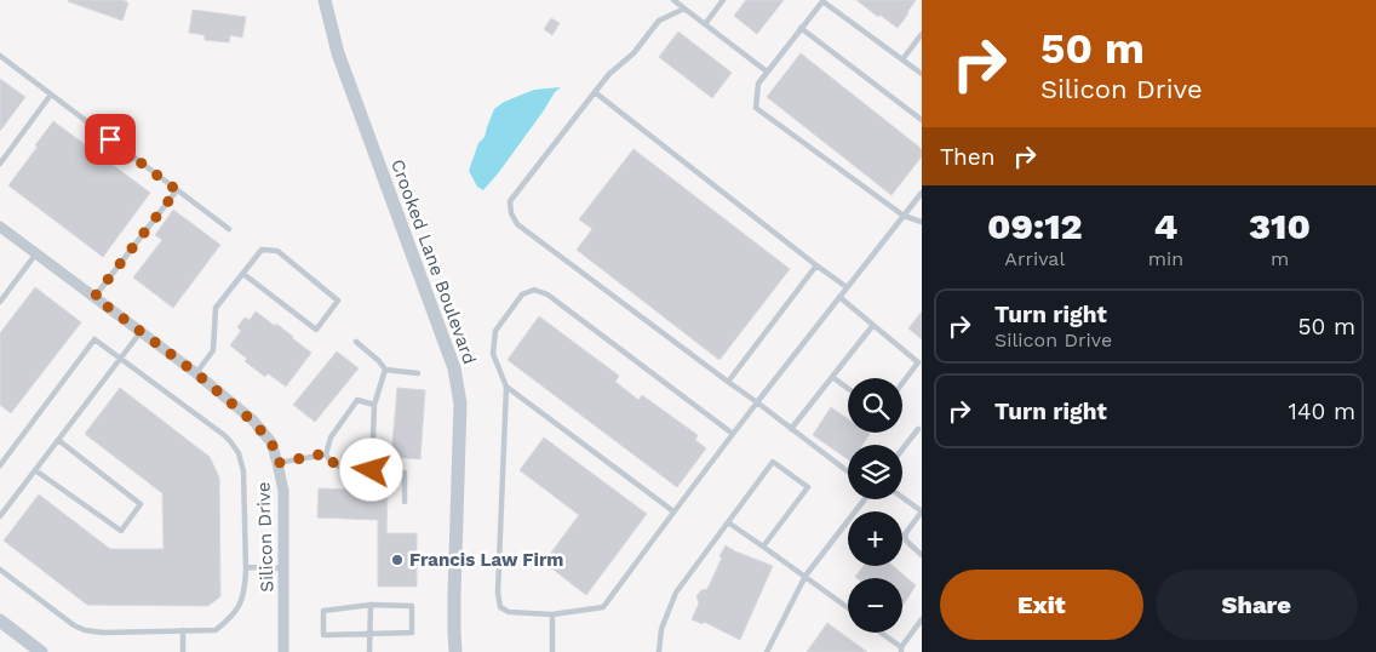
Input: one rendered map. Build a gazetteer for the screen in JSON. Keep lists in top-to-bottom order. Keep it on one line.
{"streets":{"street":["Crooked Lane Boulevard","Silicon Drive"]},"places":["Francis Law Firm"],"page":{"turn":["50 m","Silicon Drive"],"then":"Then","eta":["09:12","Arrival","4","min","310","m"],"list":[{"name":"Turn right","note":"Silicon Drive","value":"50 m"},{"name":"Turn right","value":"140 m"}],"map_buttons":["+","−"],"buttons":["Exit","Share"]}}
